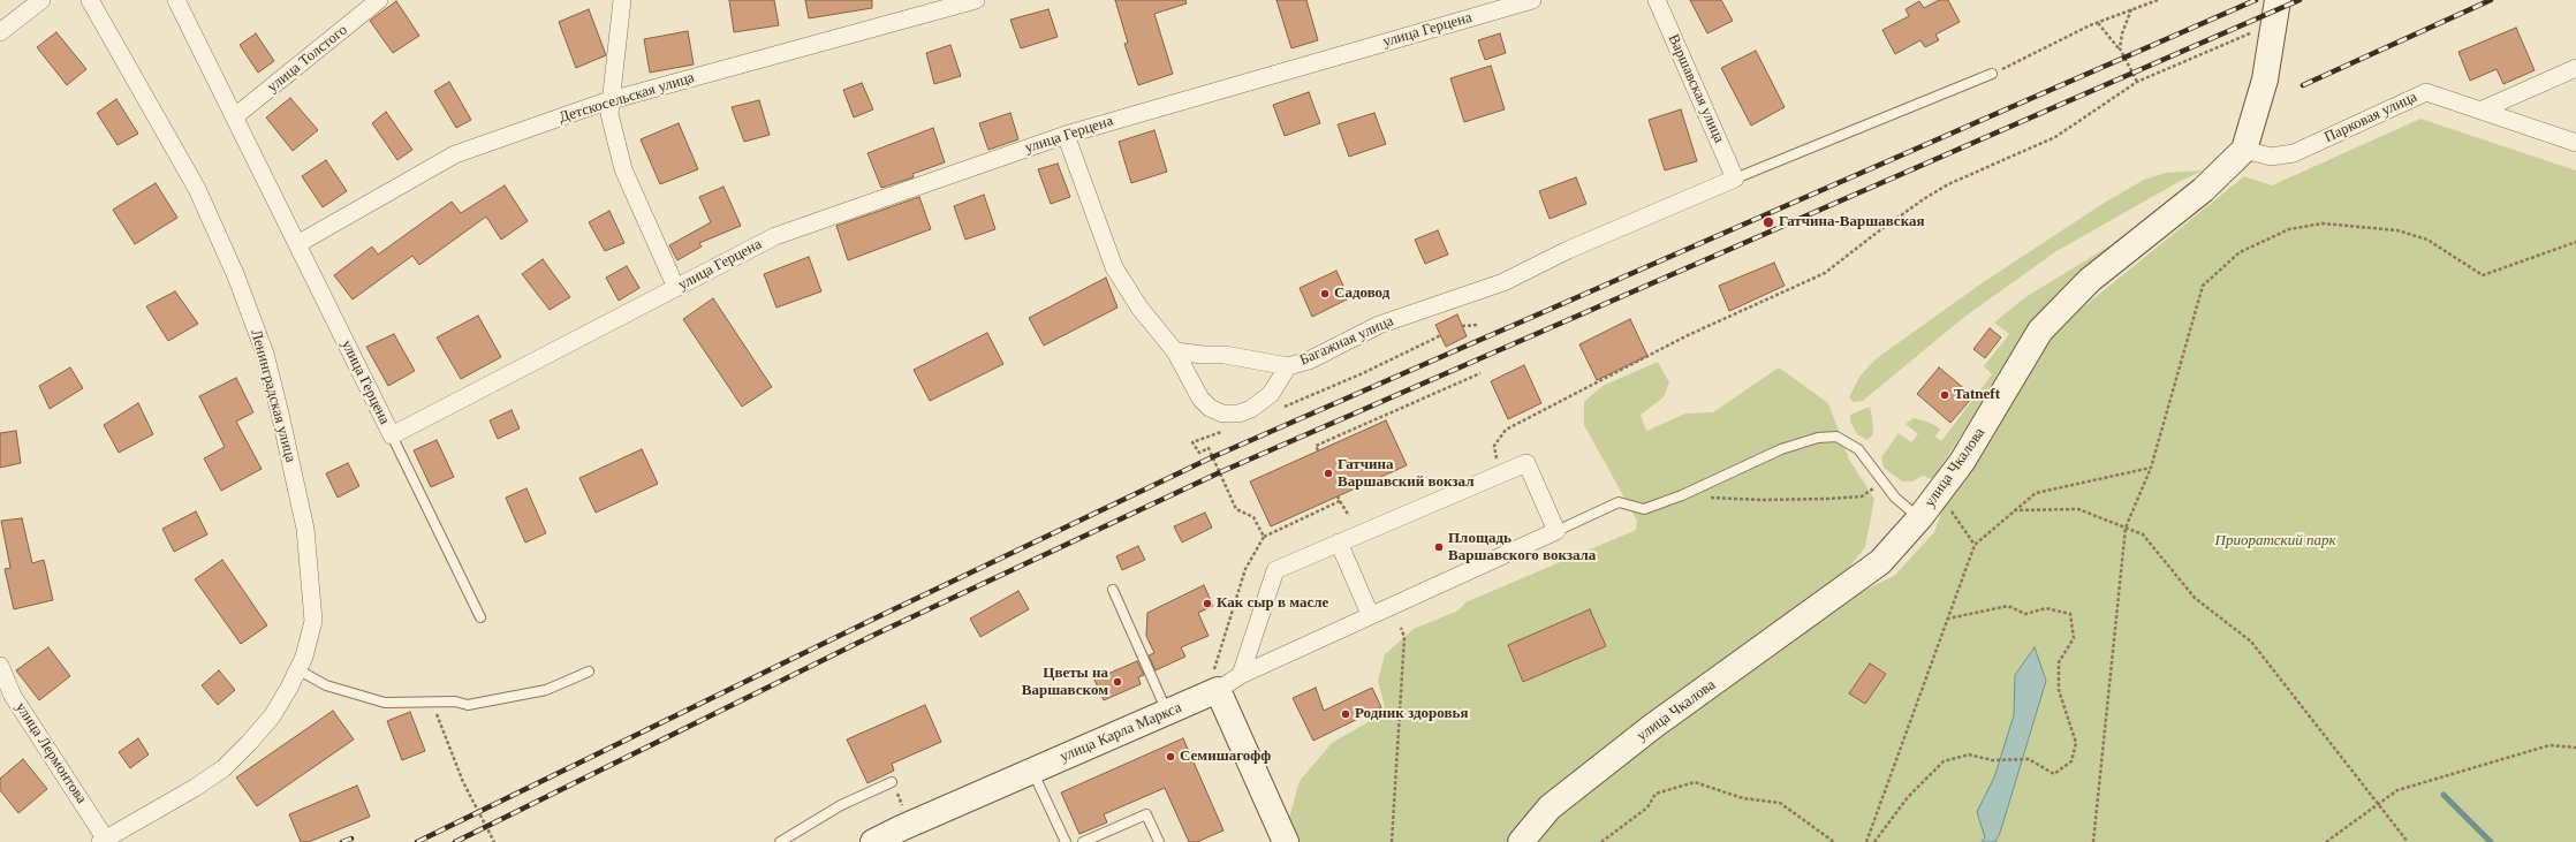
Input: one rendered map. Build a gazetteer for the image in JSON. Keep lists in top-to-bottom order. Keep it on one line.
{"streets":{"main road":["улица Чкалова","улица Карла Маркса"],"street":["улица Герцена","улица Толстого","Варшавская улица","Детскосельская улица","Парковая улица","Багажная улица","Ленинградская улица","улица Лермонтова"]},"crossings":[["улица Герцена","улица Толстого"],["улица Герцена","Детскосельская улица"],["улица Герцена","Багажная улица"],["Варшавская улица","Багажная улица"],["Парковая улица","улица Чкалова"],["Ленинградская улица","улица Лермонтова"]],"parks":["Приоратский парк"],"places":["Гатчина-Варшавская","Садовод","Tatneft","Гатчина Варшавский вокзал","Площадь Варшавского вокзала","Как сыр в масле","Цветы на Варшавском","Родник здоровья","Семишагофф"]}
